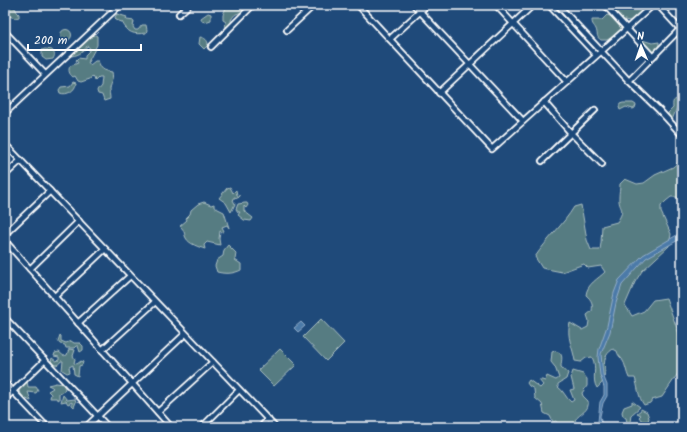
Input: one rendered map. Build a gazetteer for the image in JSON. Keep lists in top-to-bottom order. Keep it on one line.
{"scale_bar":"200 m","north":"top"}
